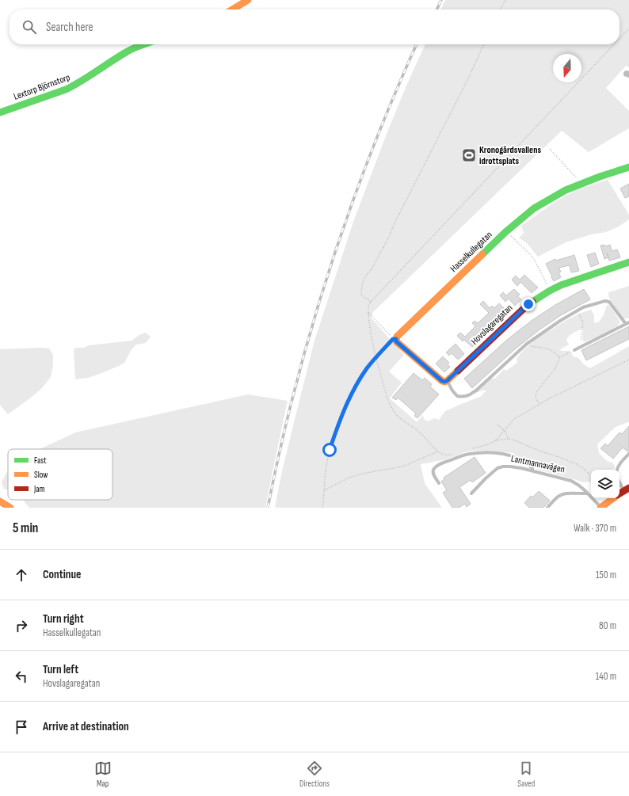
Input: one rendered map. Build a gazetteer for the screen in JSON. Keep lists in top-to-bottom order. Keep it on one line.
{"streets":{"street":["Lextorp Björnstorp","Hasselkullegatan","Hovslagaregatan","Lantmannavägen"]},"places":{"sports":["Kronogårdsvallens idrottsplats"]},"legend":["Fast","Slow","Jam"],"north":"bottom","page":{"search":"Search here","heading":["5 min","Walk · 370 m"],"list":[["Continue","150 m"],["Turn right","Hasselkullegatan","80 m"],["Turn left","Hovslagaregatan","140 m"],"Arrive at destination"],"nav":["Map","Directions","Saved"]}}
